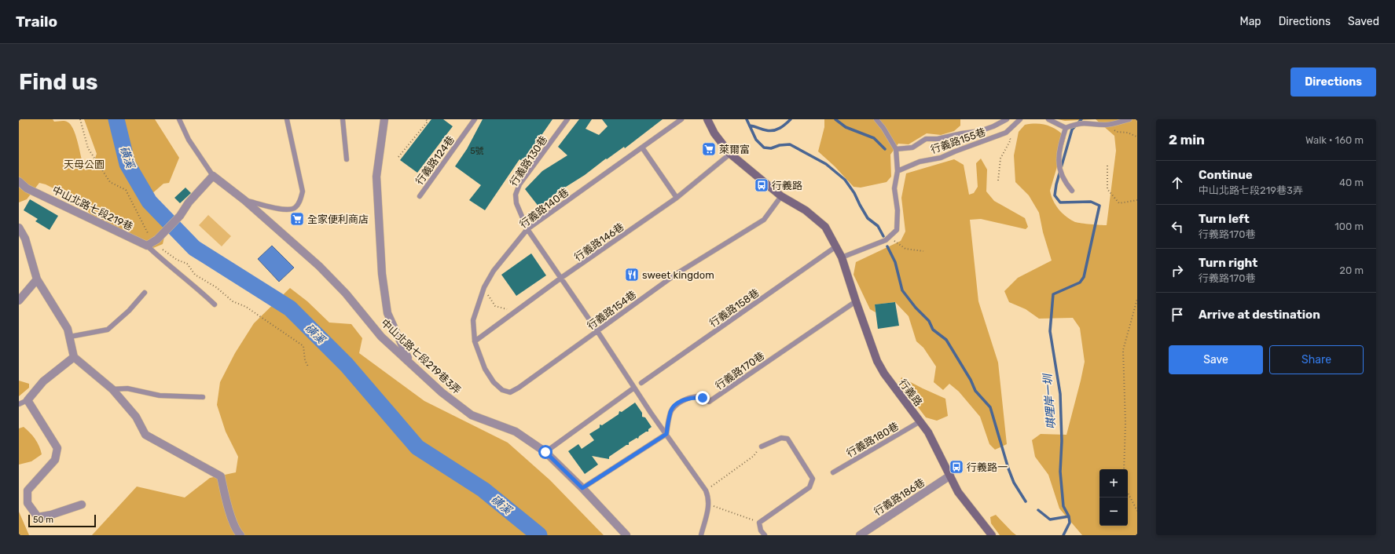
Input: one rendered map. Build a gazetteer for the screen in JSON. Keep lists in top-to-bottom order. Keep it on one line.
{"streets":{"street":["中山北路七段219巷","中山北路七段219巷3弄","行義路","行義路186巷"],"lane":["行義路155巷","行義路124巷","行義路130巷","行義路140巷","行義路146巷","行義路158巷","行義路154巷","行義路170巷","行義路180巷"]},"crossings":[["行義路130巷","行義路140巷"],["行義路130巷","行義路146巷"],["行義路130巷","行義路154巷"],["行義路130巷","行義路170巷"],["行義路140巷","行義路146巷"],["行義路140巷","行義路154巷"],["行義路146巷","行義路"],["行義路158巷","行義路"],["行義路154巷","行義路"],["行義路170巷","行義路"],["行義路","行義路180巷"],["行義路","行義路186巷"]],"water":["磺溪","唭哩岸一圳"],"parks":["天母公園"],"places":{"supermarket":["萊爾富","全家便利商店"],"bus stop":["行義路","行義路一"],"restaurant":["sweet kingdom"]},"house_numbers":["5號"],"scale_bar":"50 m","page":{"header":"Trailo","nav":["Map","Directions","Saved"],"buttons":["Directions",["Save","Share"]],"title":"Find us","heading":["2 min","Walk · 160 m"],"list":[["Continue","中山北路七段219巷3弄","40 m"],["Turn left","行義路170巷","100 m"],["Turn right","行義路170巷","20 m"],"Arrive at destination"],"map_buttons":["+","−"],"scale":"50 m"}}
